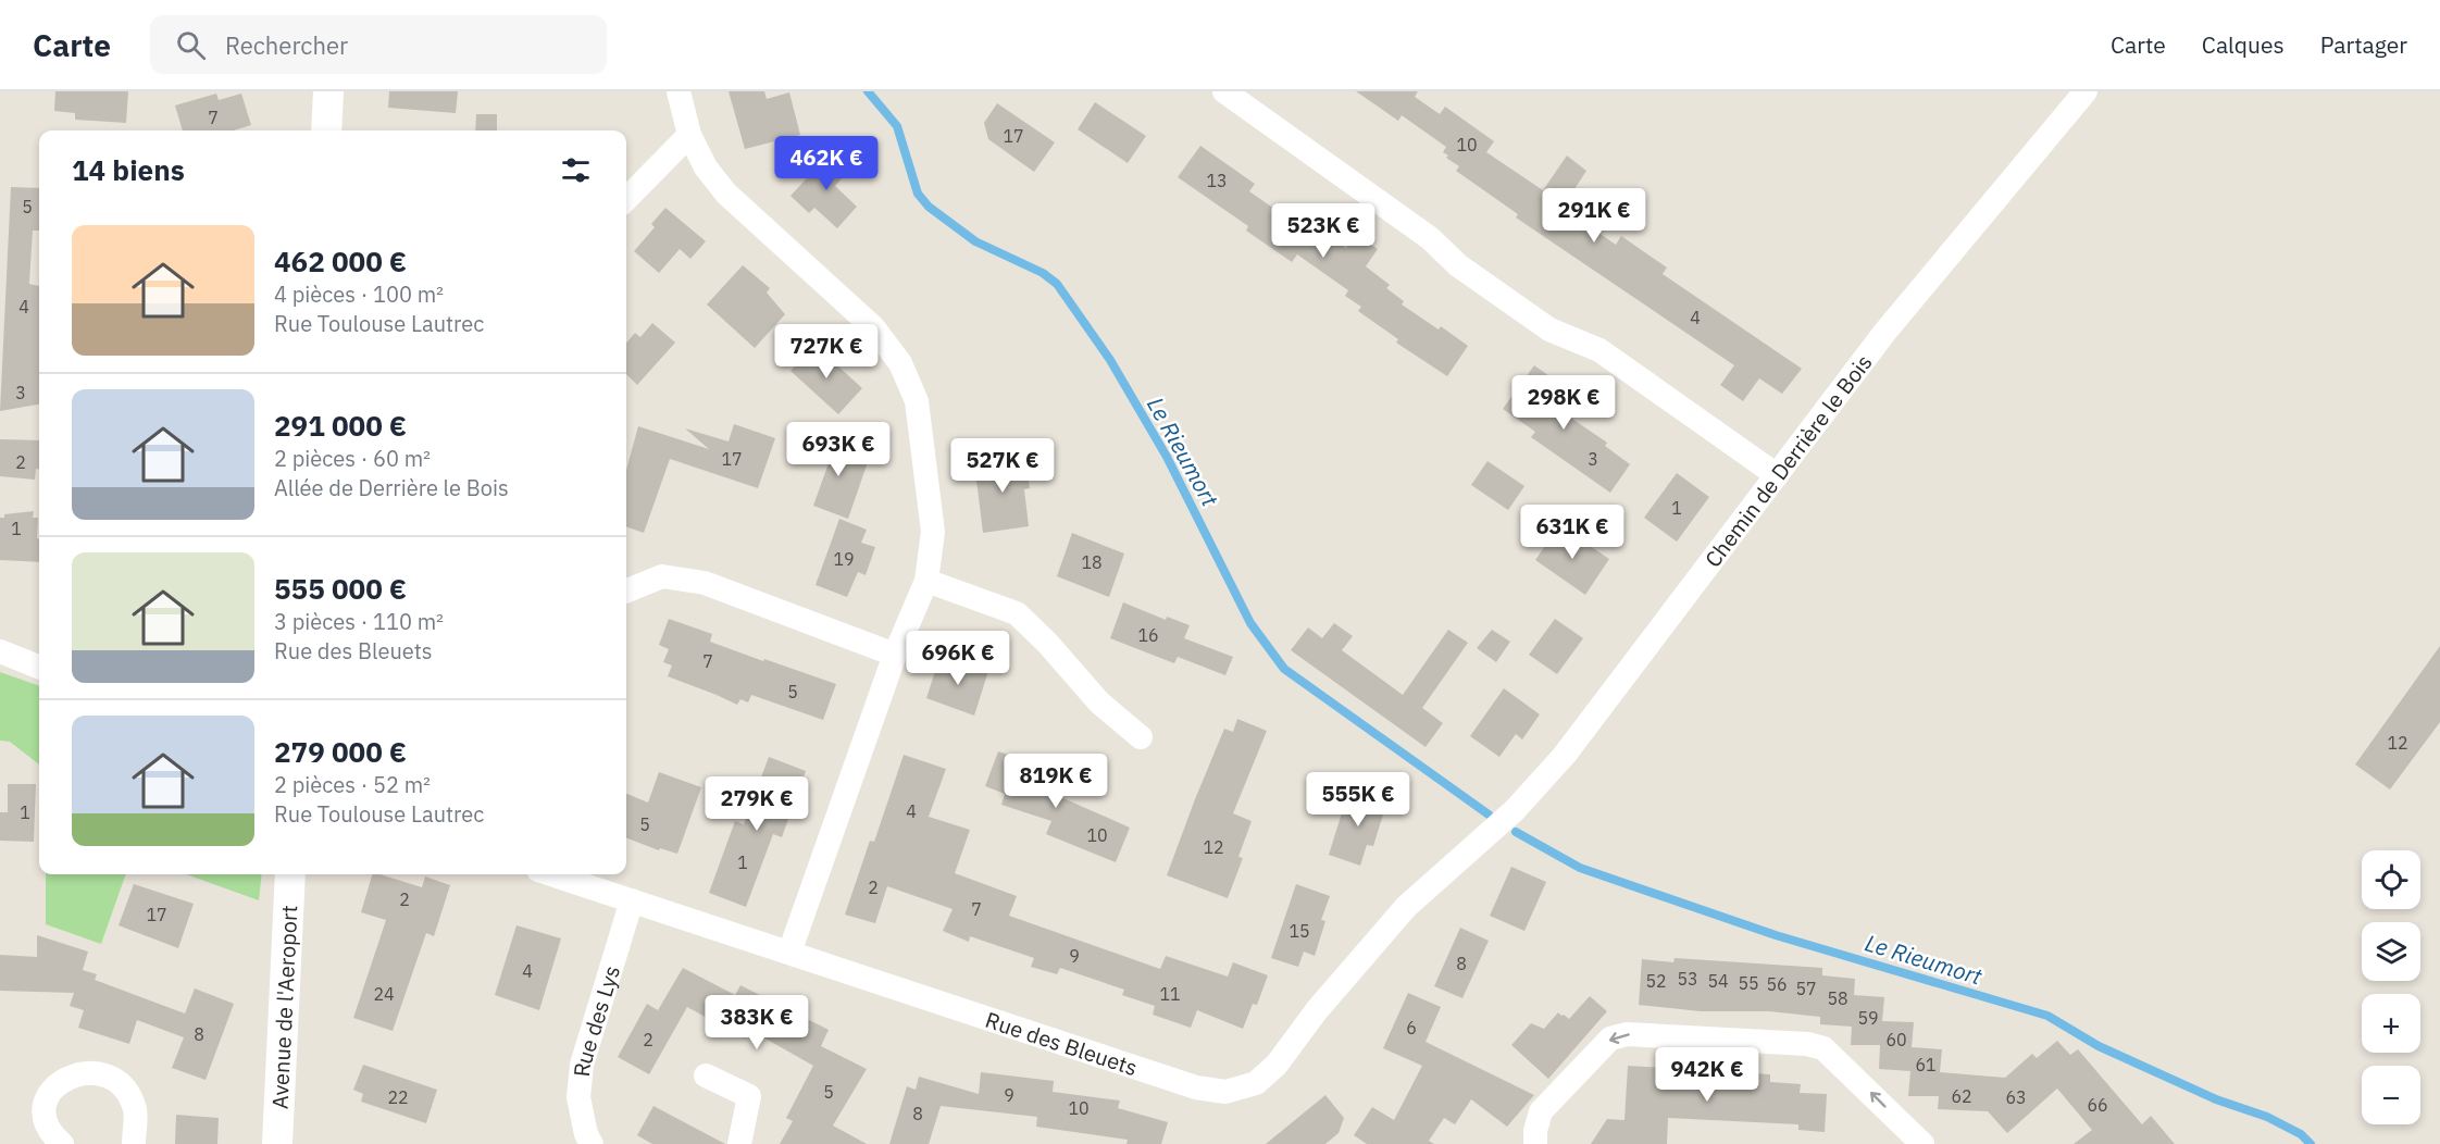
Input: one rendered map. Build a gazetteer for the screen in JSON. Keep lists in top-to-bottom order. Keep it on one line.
{"streets":{"street":["Chemin de Derrière le Bois","Avenue de l'Aeroport","Rue des Lys","Rue des Bleuets"]},"crossings":[["Chemin de Derrière le Bois","Rue des Bleuets"],["Rue des Lys","Rue des Bleuets"]],"water":["Le Rieumort"],"house_numbers":["7","17","10","13","5","4","4","3","17","3","2","1","1","19","18","16","7","5","12","4","1","5","10","12","1","2","2","7","17","15","9","8","4","53","52","54","55","56","57","24","11","58","59","6","8","2","60","61","5","9","62","22","63","66","10","8"],"page":{"header":"Carte","search":"Rechercher","nav":["Carte","Calques","Partager"],"heading":"14 biens","price":["462K €","291K €","523K €","727K €","298K €","693K €","527K €","631K €","696K €","819K €","555K €","279K €","383K €","942K €"],"list":[{"name":"462 000 €","note":"4 pièces · 100 m² · Rue Toulouse Lautrec"},{"name":"291 000 €","note":"2 pièces · 60 m² · Allée de Derrière le Bois"},{"name":"555 000 €","note":"3 pièces · 110 m² · Rue des Bleuets"},{"name":"279 000 €","note":"2 pièces · 52 m² · Rue Toulouse Lautrec"}],"map_buttons":["+","−"]}}
